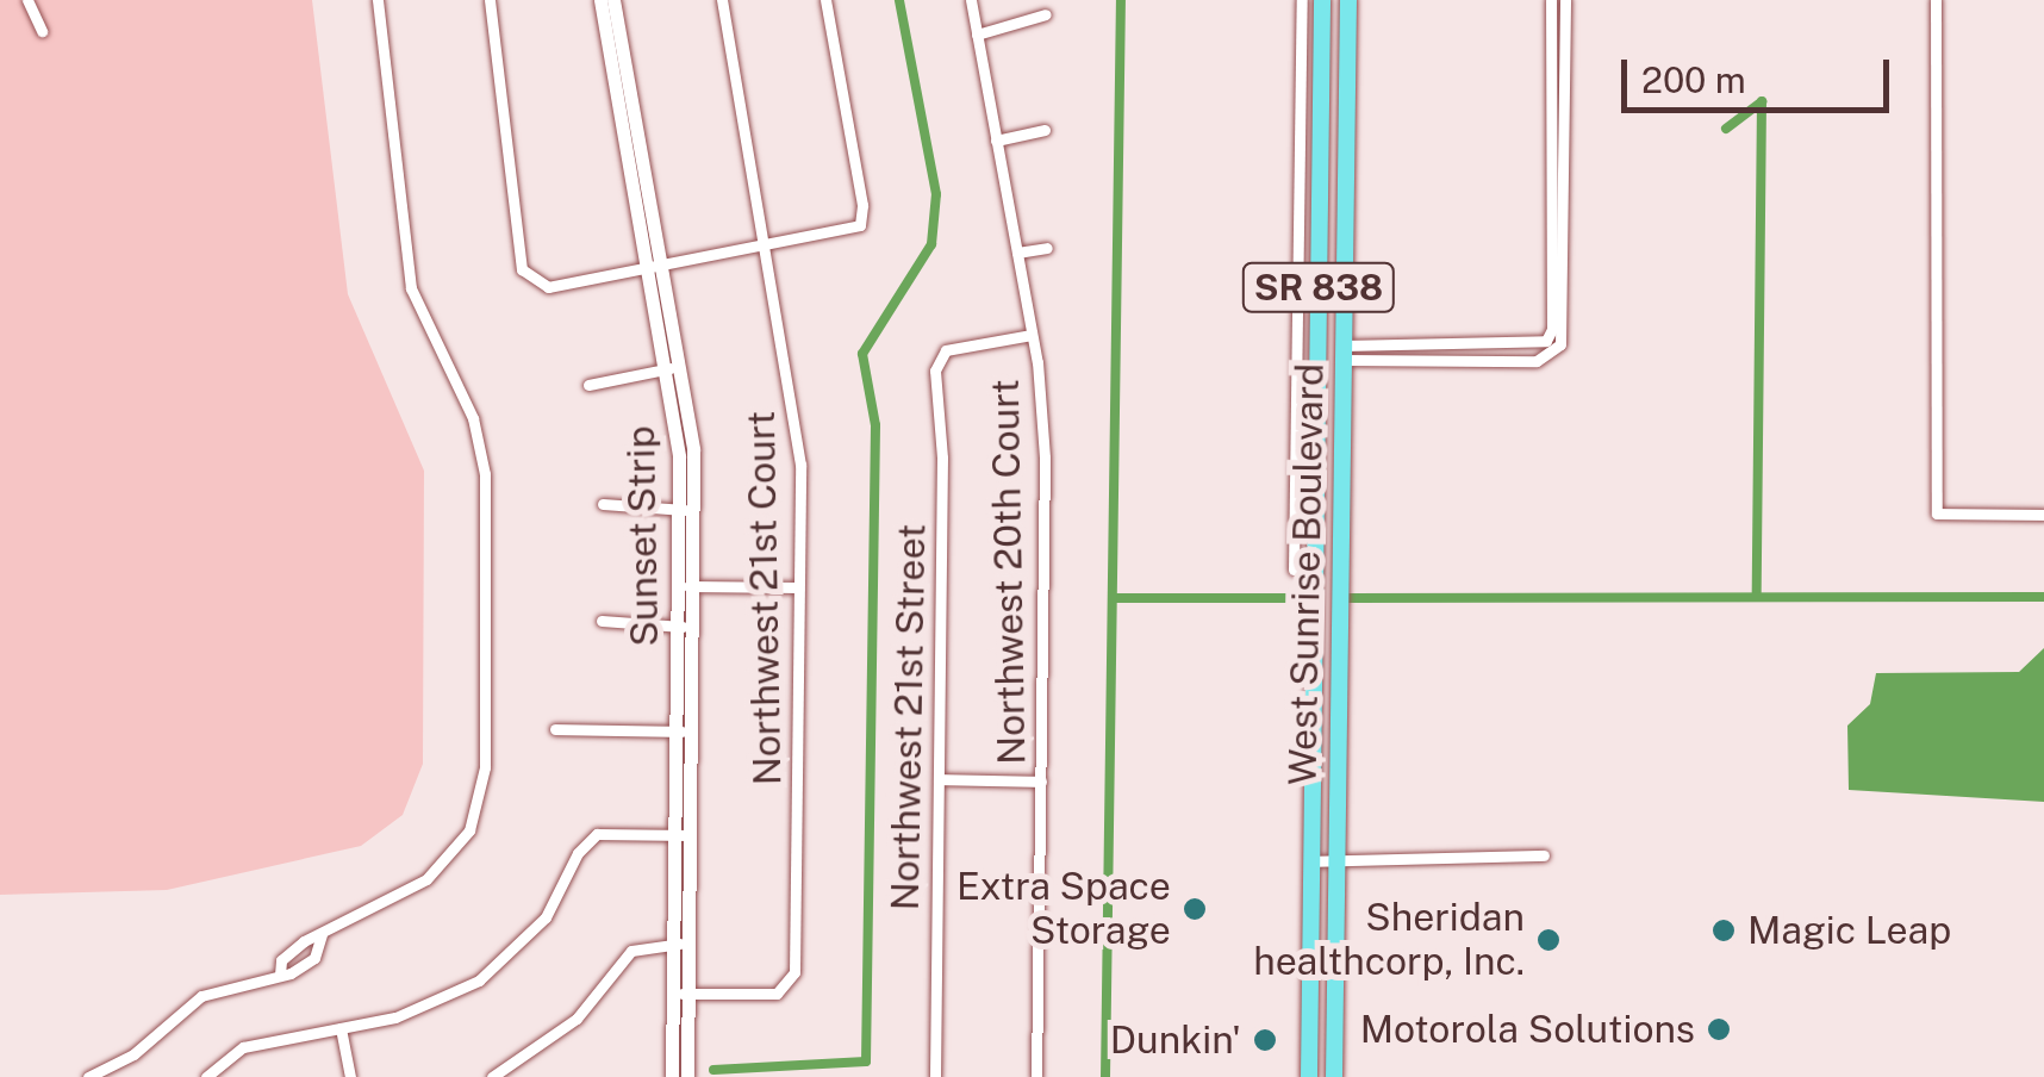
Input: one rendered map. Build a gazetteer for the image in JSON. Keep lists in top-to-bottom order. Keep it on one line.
{"streets":{"highway":["SR 838","West Sunrise Boulevard"],"street":["Sunset Strip","Northwest 20th Court","Northwest 21st Court","Northwest 21st Street"]},"crossings":[["Sunset Strip","Northwest 21st Court"],["Northwest 20th Court","Northwest 21st Street"]],"places":["Extra Space Storage","Magic Leap","Sheridan healthcorp, Inc.","Motorola Solutions","Dunkin'"],"scale_bar":"200 m"}
